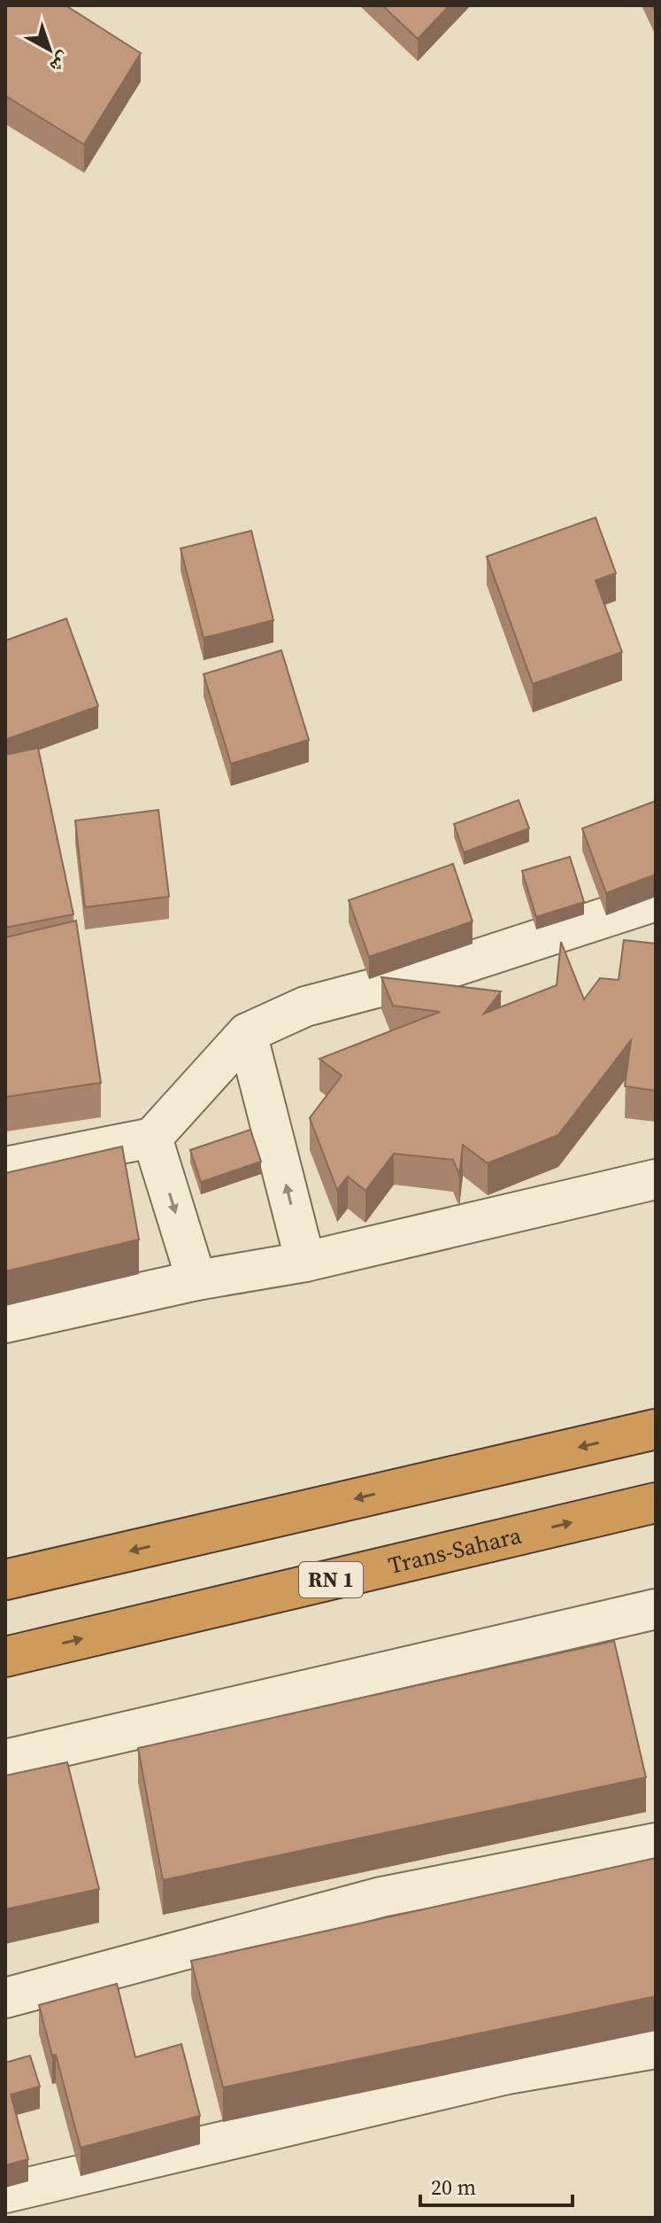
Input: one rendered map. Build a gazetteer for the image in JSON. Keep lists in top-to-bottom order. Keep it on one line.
{"streets":{"highway":["Trans-Sahara","RN 1"]},"scale_bar":"20 m","north":"bottom right"}
